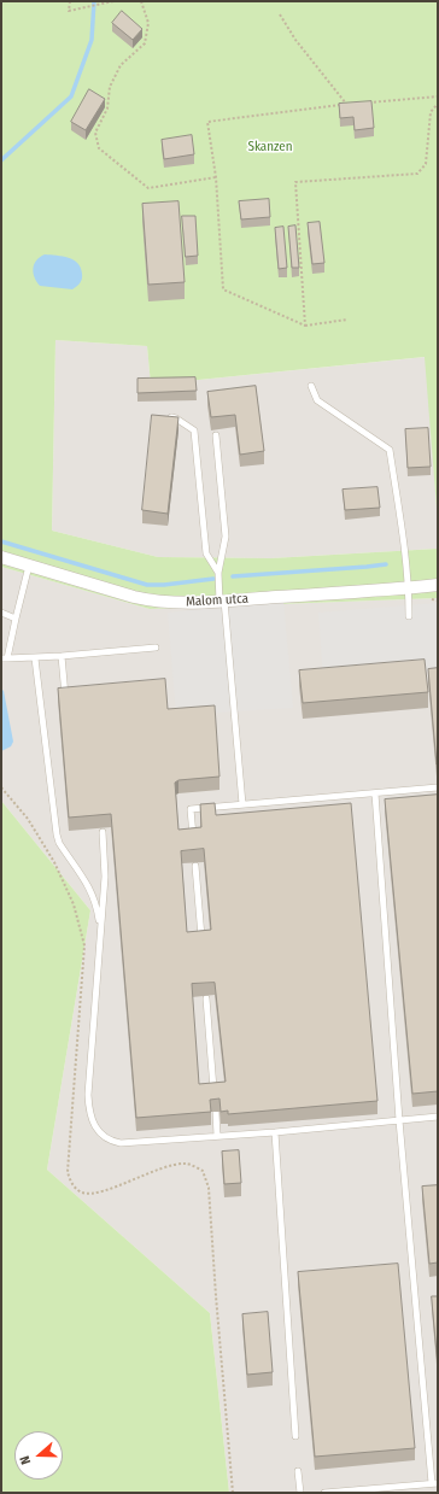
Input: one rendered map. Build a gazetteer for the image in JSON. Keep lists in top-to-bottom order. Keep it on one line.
{"streets":{"street":["Malom utca"]},"parks":["Skanzen"],"north":"left"}
